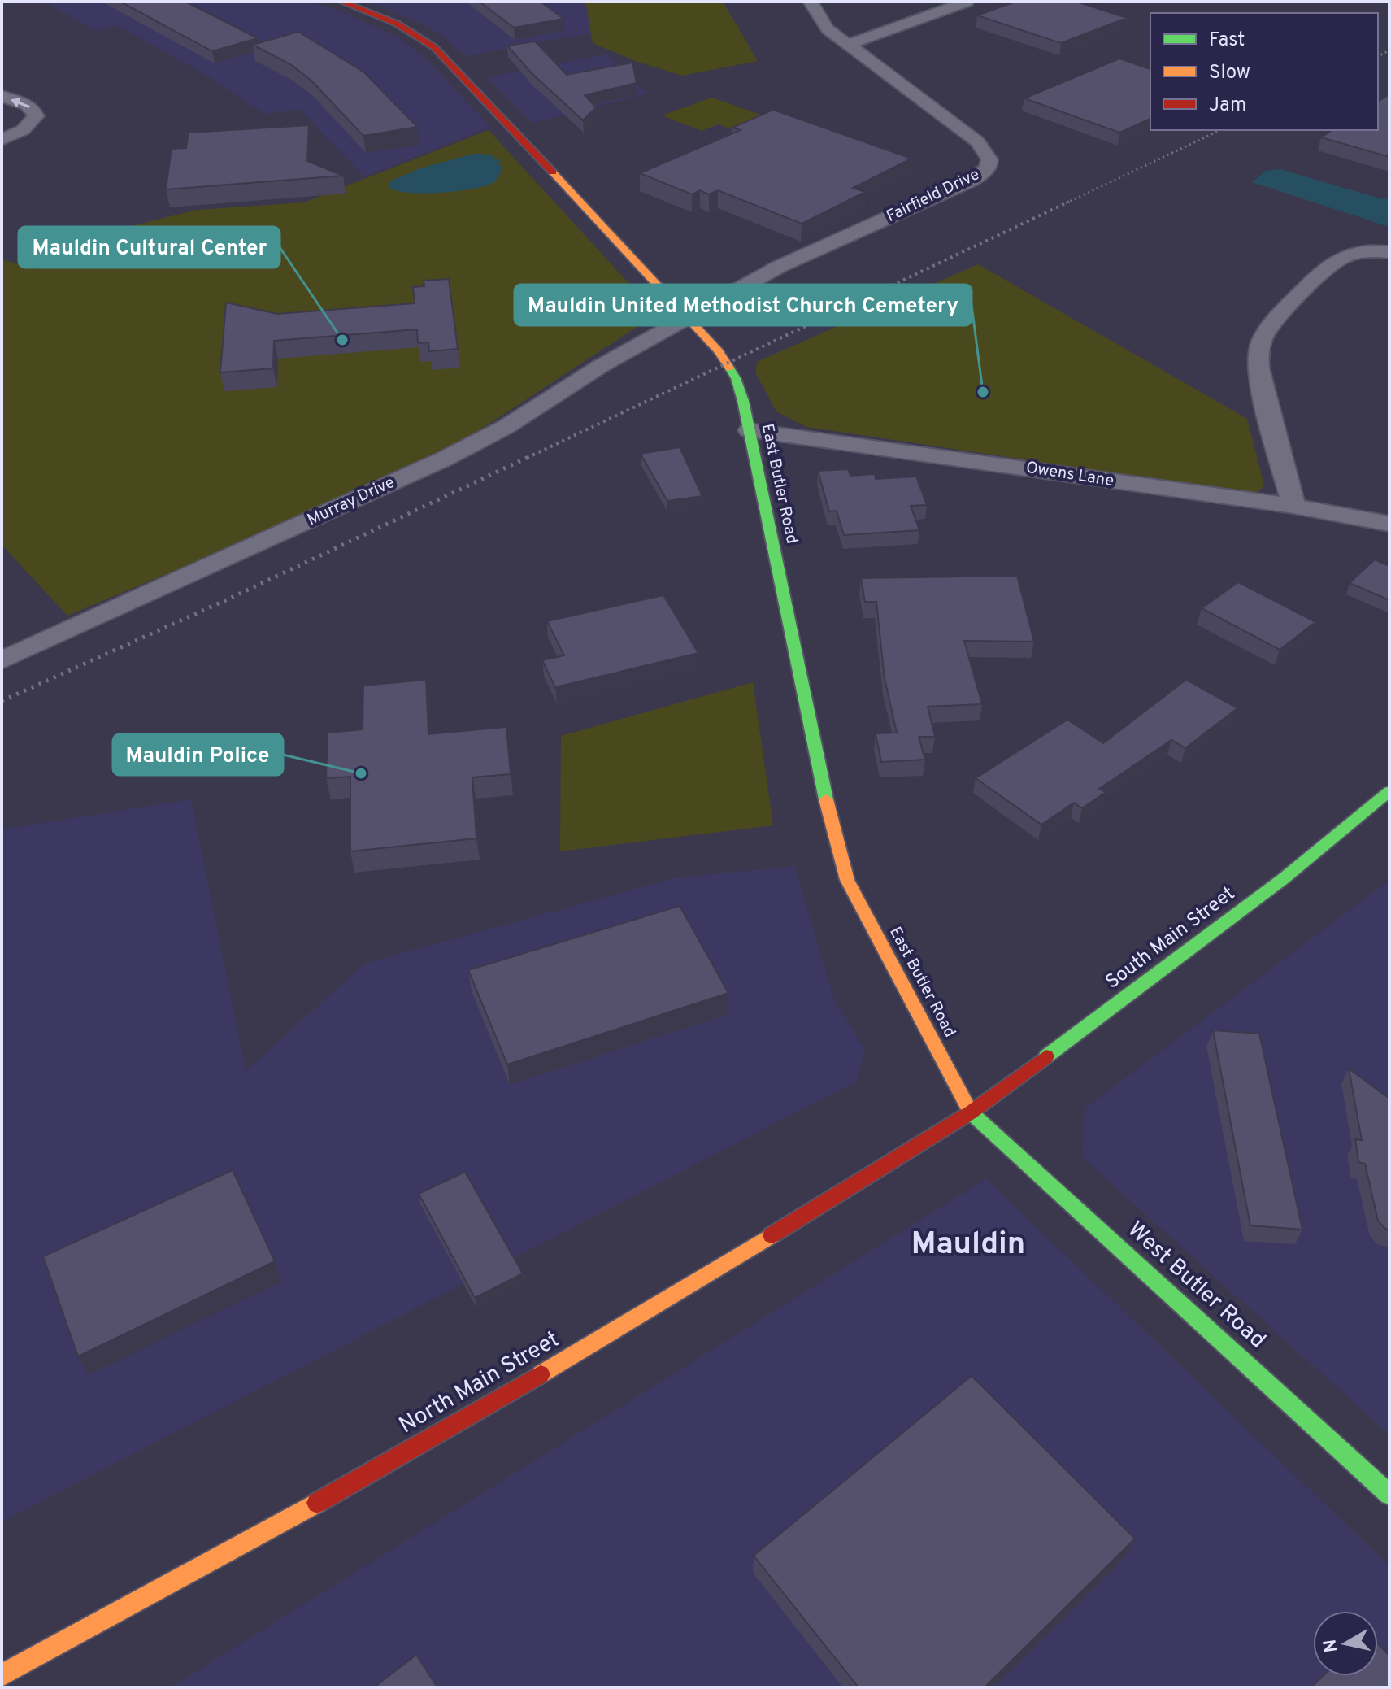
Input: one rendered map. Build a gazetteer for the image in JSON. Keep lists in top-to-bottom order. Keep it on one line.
{"streets":{"main road":["East Butler Road","South Main Street","West Butler Road","North Main Street"],"street":["Fairfield Drive","Owens Lane","Murray Drive"]},"crossings":[["Fairfield Drive","East Butler Road"],["Fairfield Drive","Murray Drive"],["Owens Lane","East Butler Road"],["East Butler Road","Murray Drive"],["East Butler Road","South Main Street"],["East Butler Road","West Butler Road"],["East Butler Road","North Main Street"],["South Main Street","West Butler Road"],["South Main Street","North Main Street"],["West Butler Road","North Main Street"]],"districts":["Mauldin"],"places":["Mauldin Cultural Center","Mauldin United Methodist Church Cemetery","Mauldin Police"],"legend":["Fast","Slow","Jam"],"north":"left"}
